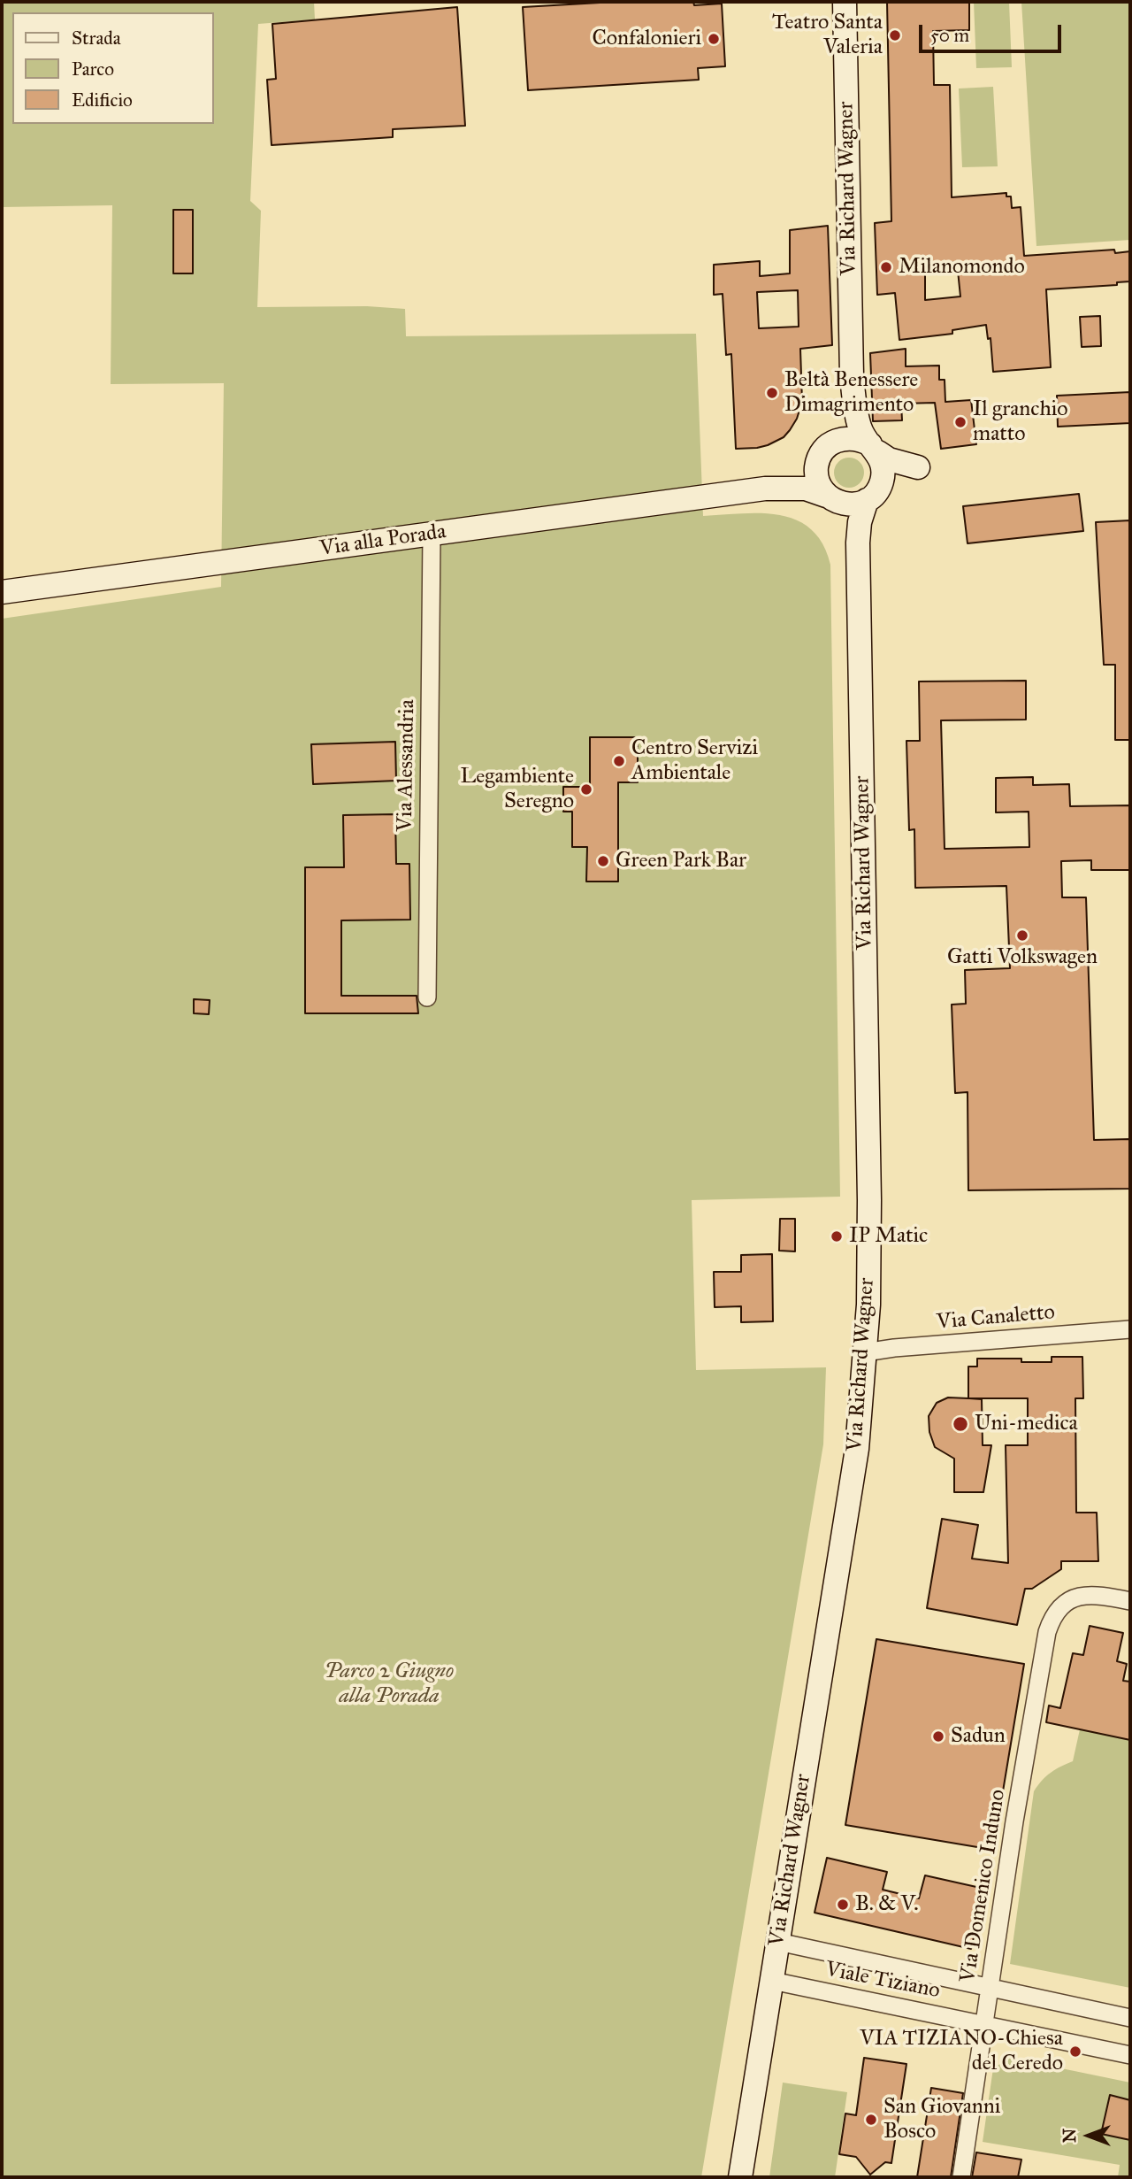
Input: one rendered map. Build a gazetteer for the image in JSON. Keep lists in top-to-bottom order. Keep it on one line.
{"streets":{"street":["Via Richard Wagner","Via alla Porada","Via Alessandria","Via Canaletto","Via Domenico Induno","Viale Tiziano"]},"crossings":[["Via Richard Wagner","Via alla Porada"],["Via Richard Wagner","Via Canaletto"],["Via Richard Wagner","Viale Tiziano"],["Via alla Porada","Via Alessandria"],["Via Domenico Induno","Viale Tiziano"]],"parks":["Parco 2 Giugno alla Porada"],"places":["Teatro Santa Valeria","Confalonieri","Milanomondo","Beltà Benessere Dimagrimento","Il granchio matto","Centro Servizi Ambientale","Legambiente Seregno","Green Park Bar","Gatti Volkswagen","IP Matic","Uni-medica","Sadun","B. & V.","VIA TIZIANO-Chiesa del Ceredo","San Giovanni Bosco"],"legend":["Strada","Parco","Edificio"],"scale_bar":"50 m","north":"left"}
